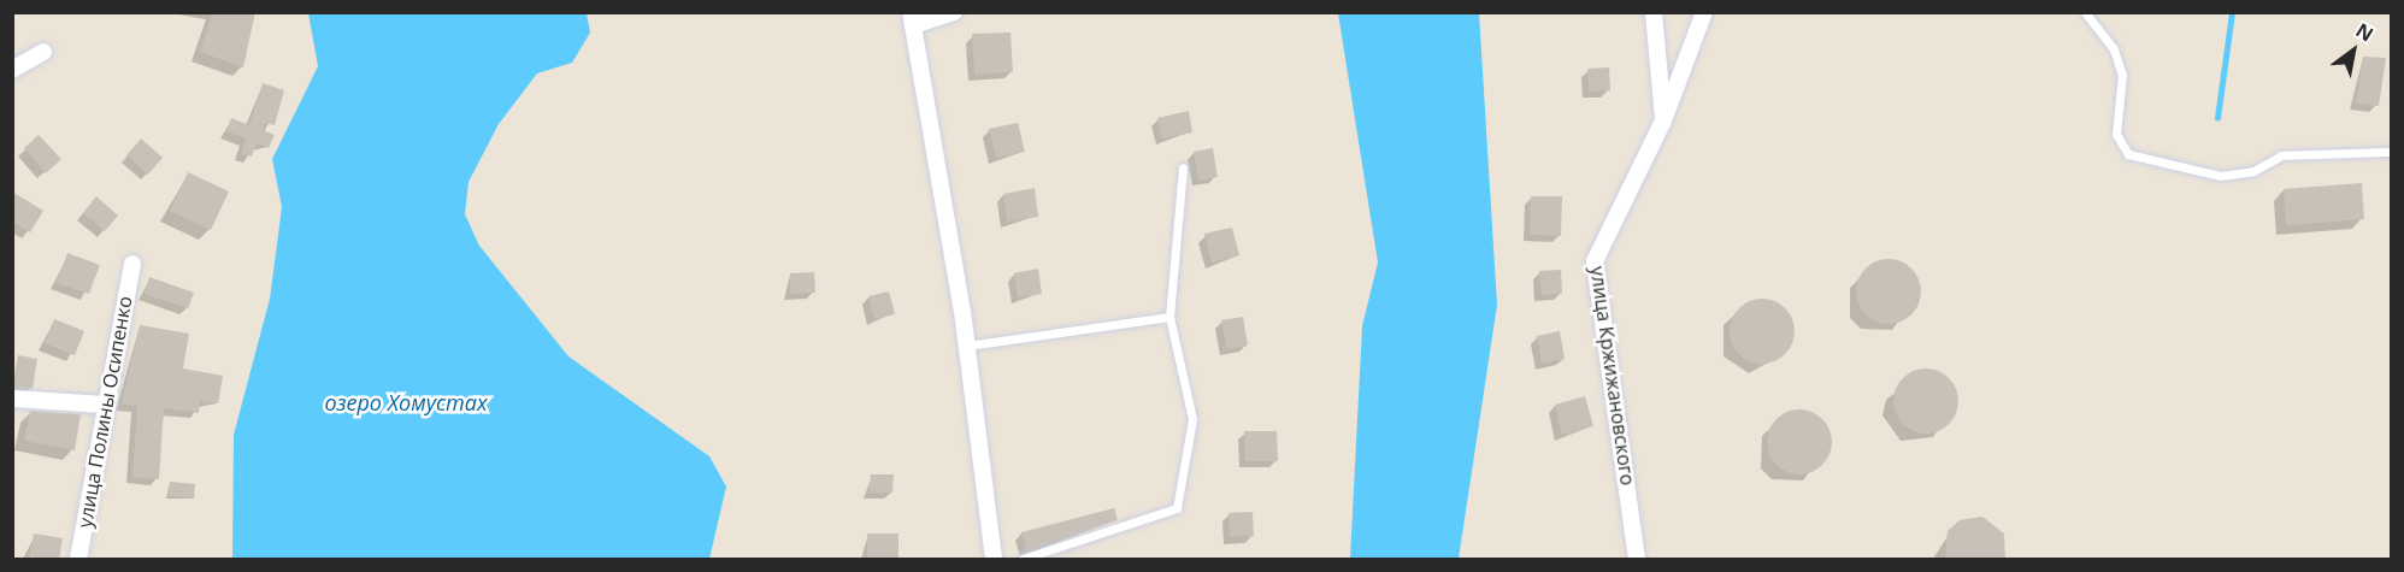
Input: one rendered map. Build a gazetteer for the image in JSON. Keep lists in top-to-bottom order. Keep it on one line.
{"streets":{"street":["улица Кржижановского","улица Полины Осипенко"]},"water":["озеро Хомустах"],"north":"top right"}
